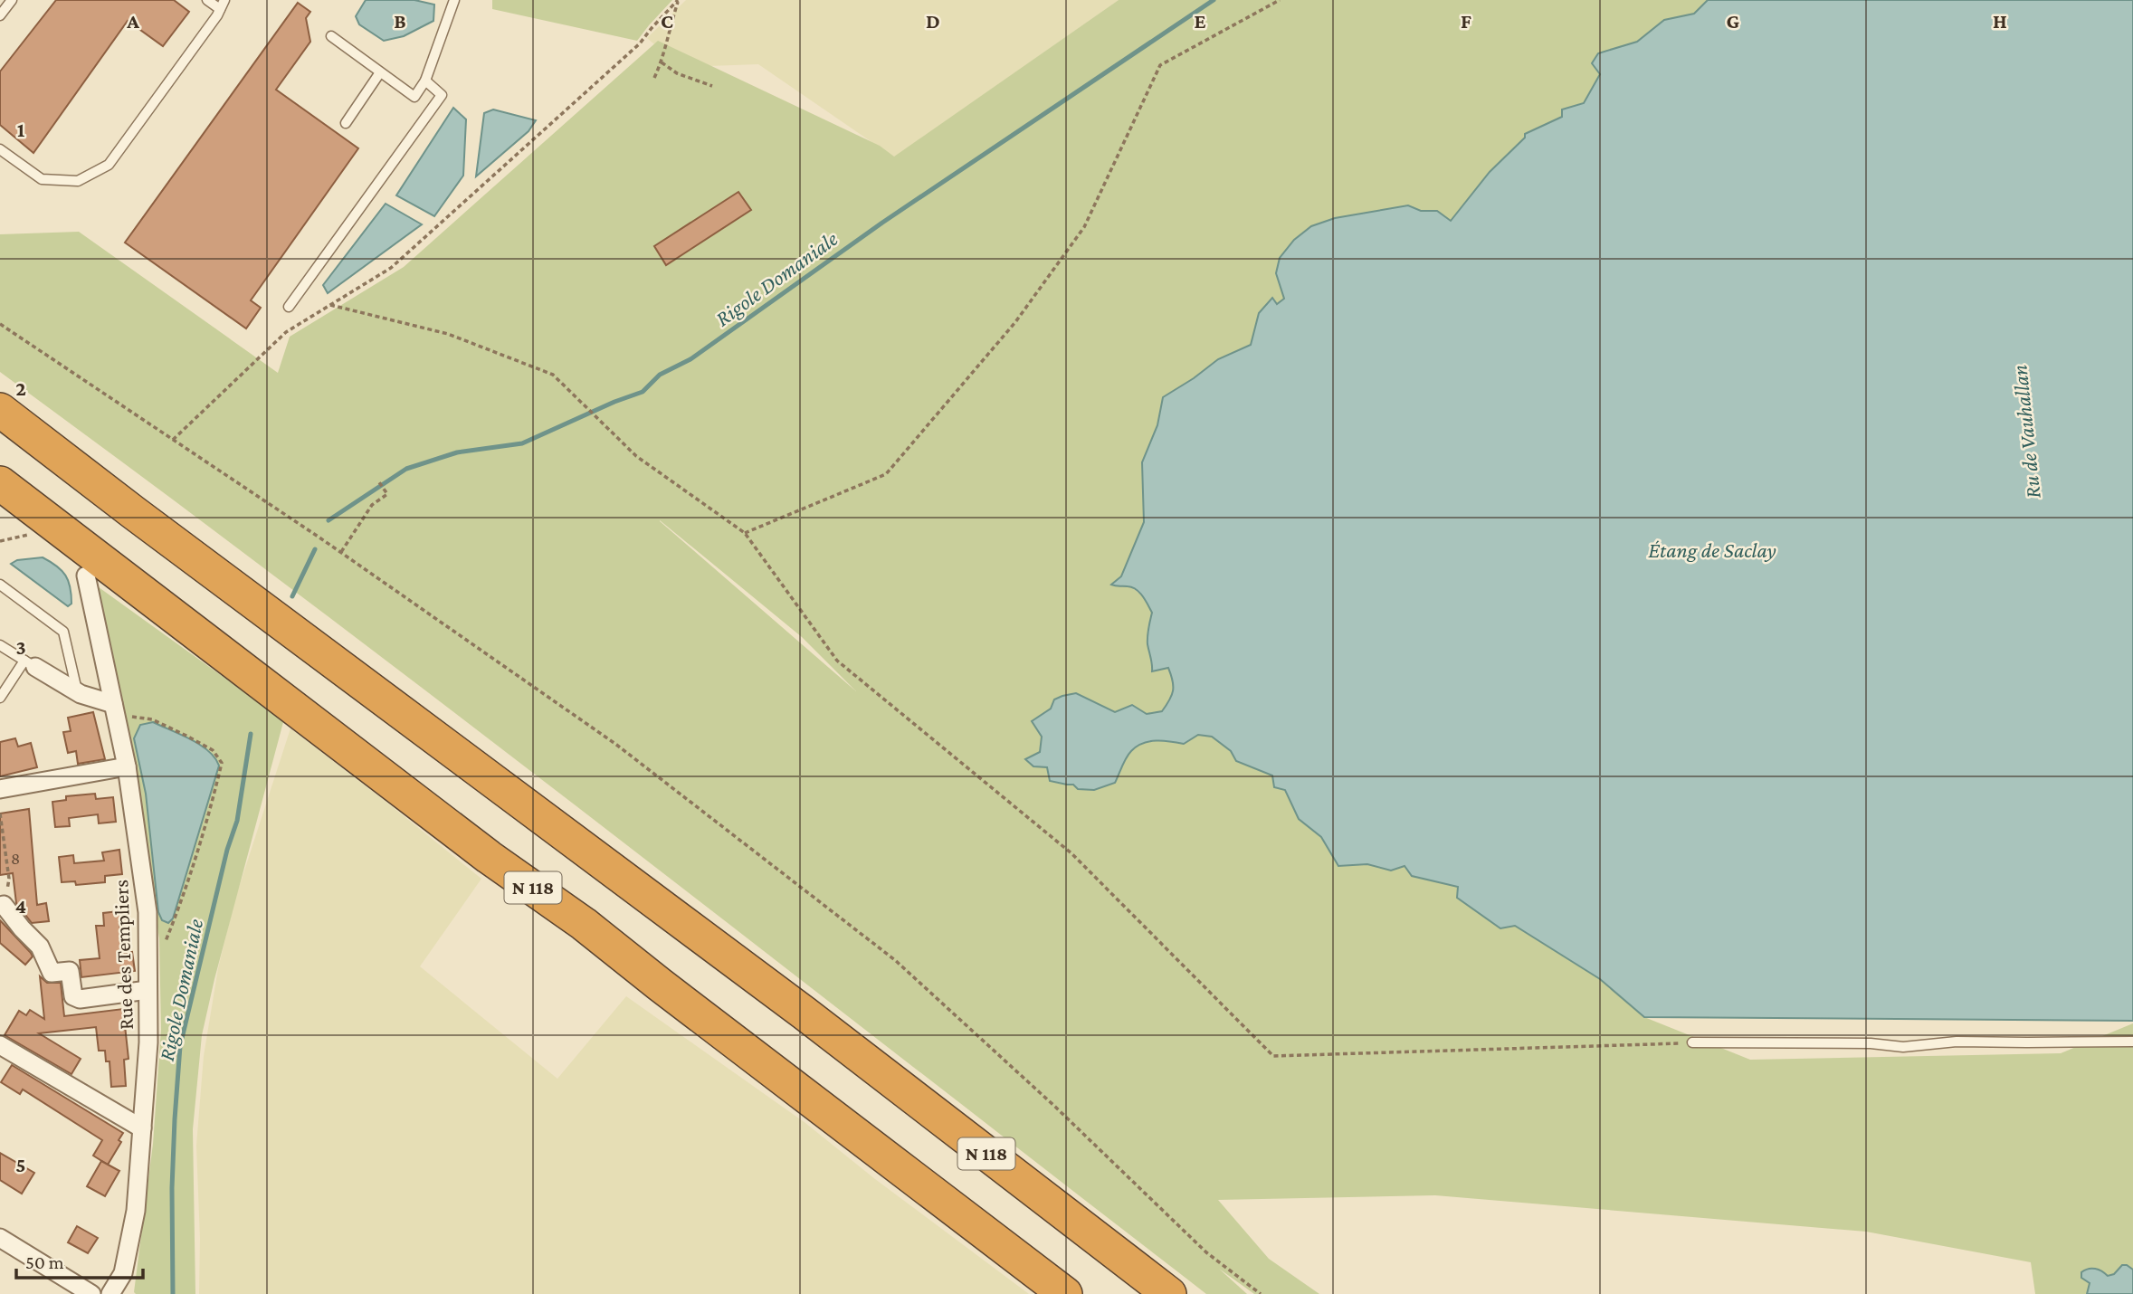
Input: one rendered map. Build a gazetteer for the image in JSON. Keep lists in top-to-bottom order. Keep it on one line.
{"streets":{"highway":["N 118"],"street":["Rue des Templiers"]},"water":["Rigole Domaniale","Ru de Vauhallan","Étang de Saclay"],"house_numbers":["8"],"scale_bar":"50 m","grid":{"columns":["A","B","C","D","E","F","G","H"],"rows":["1","2","3","4","5"]}}
